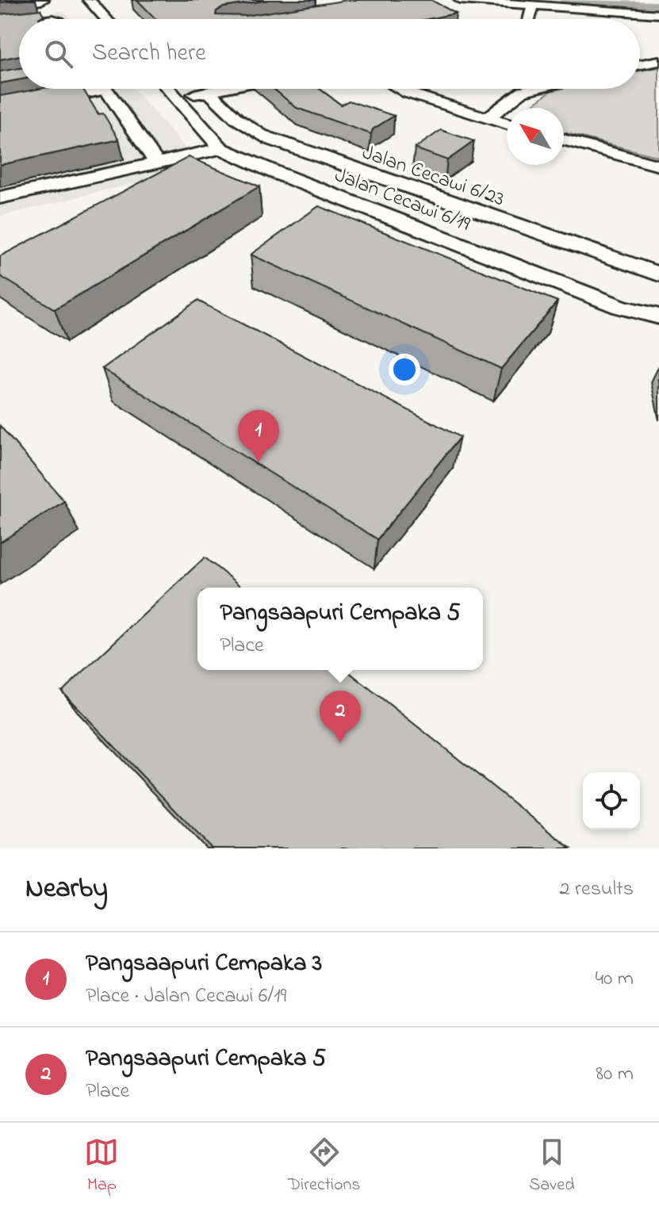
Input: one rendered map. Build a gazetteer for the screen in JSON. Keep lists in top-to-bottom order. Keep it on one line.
{"streets":{"street":["Jalan Cecawi 6/23","Jalan Cecawi 6/19"]},"north":"top left","page":{"search":"Search here","pins":["1","2"],"popup":["Pangsaapuri Cempaka 5","Place"],"heading":["Nearby","2 results"],"list":[{"mark":"1","name":"Pangsaapuri Cempaka 3","note":"Place · Jalan Cecawi 6/19","value":"40 m"},{"mark":"2","name":"Pangsaapuri Cempaka 5","note":"Place","value":"80 m"}],"nav":["Map","Directions","Saved"]}}
